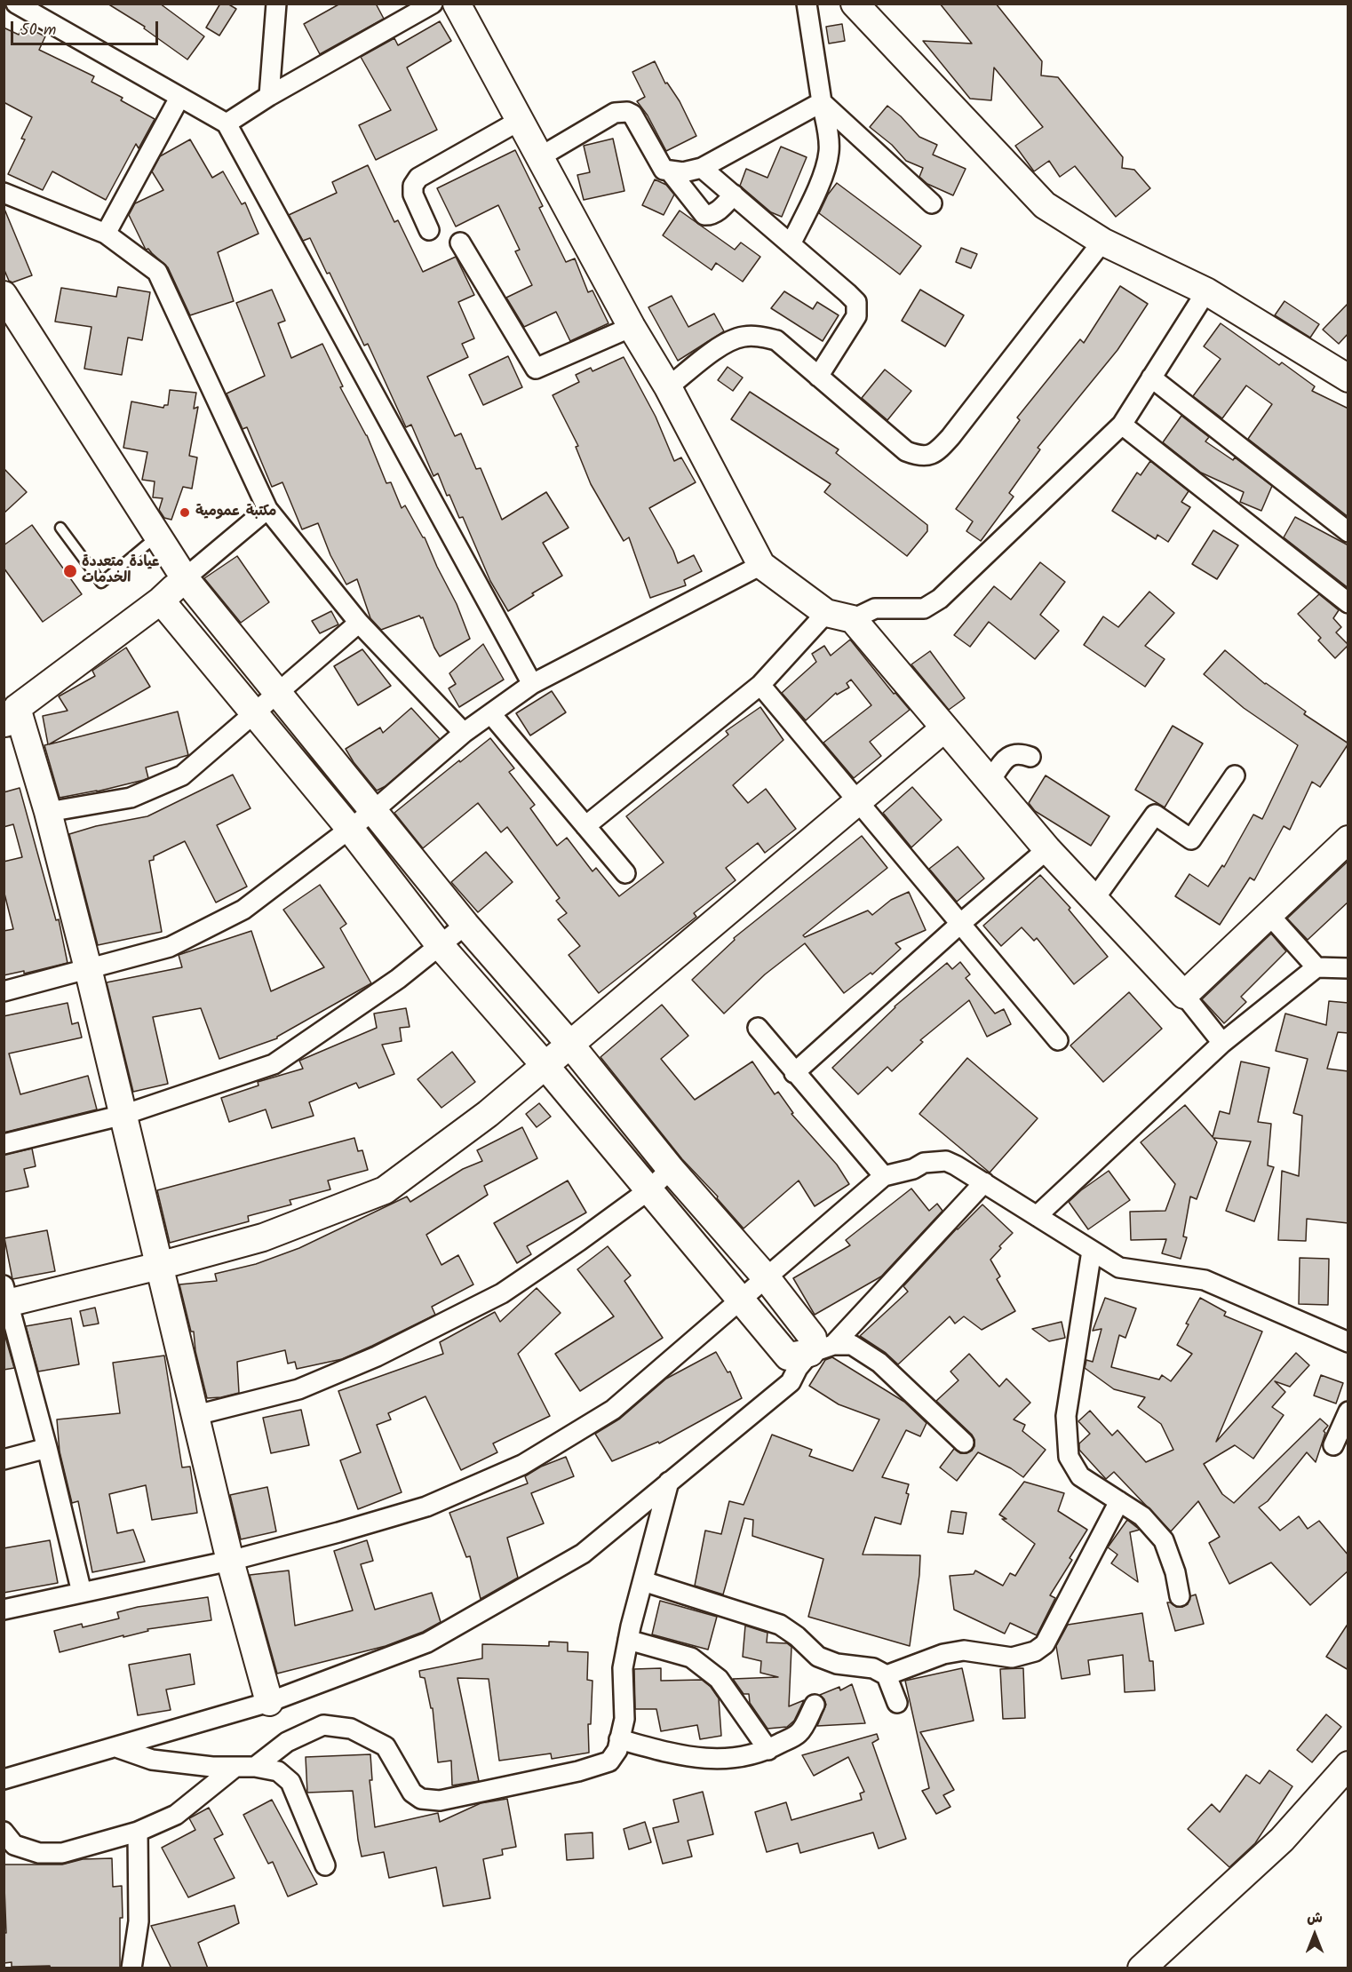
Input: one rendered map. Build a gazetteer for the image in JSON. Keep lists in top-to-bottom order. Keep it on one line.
{"places":["مكتبة عمومية","عيادة متعددة الخدمات"],"scale_bar":"50 m","north":"top"}
